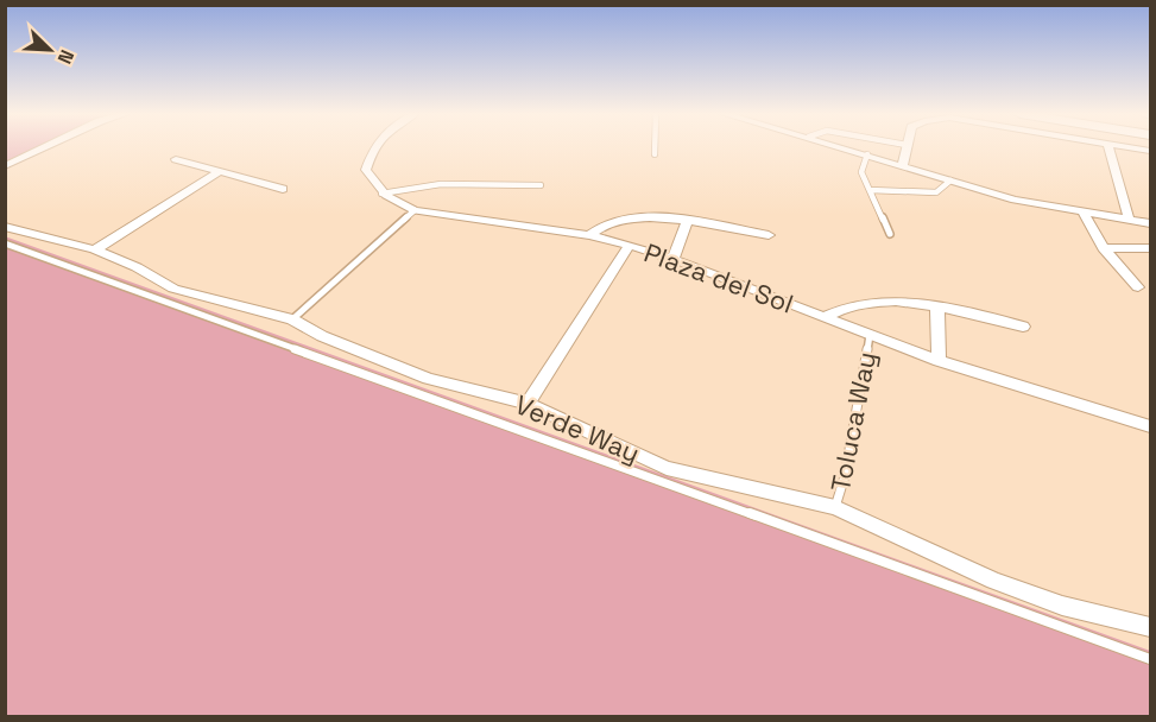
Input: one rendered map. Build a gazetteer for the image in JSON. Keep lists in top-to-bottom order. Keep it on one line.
{"streets":{"street":["Plaza del Sol","Verde Way"],"lane":["Toluca Way"]},"crossings":[["Plaza del Sol","Toluca Way"],["Toluca Way","Verde Way"]],"north":"bottom right"}
